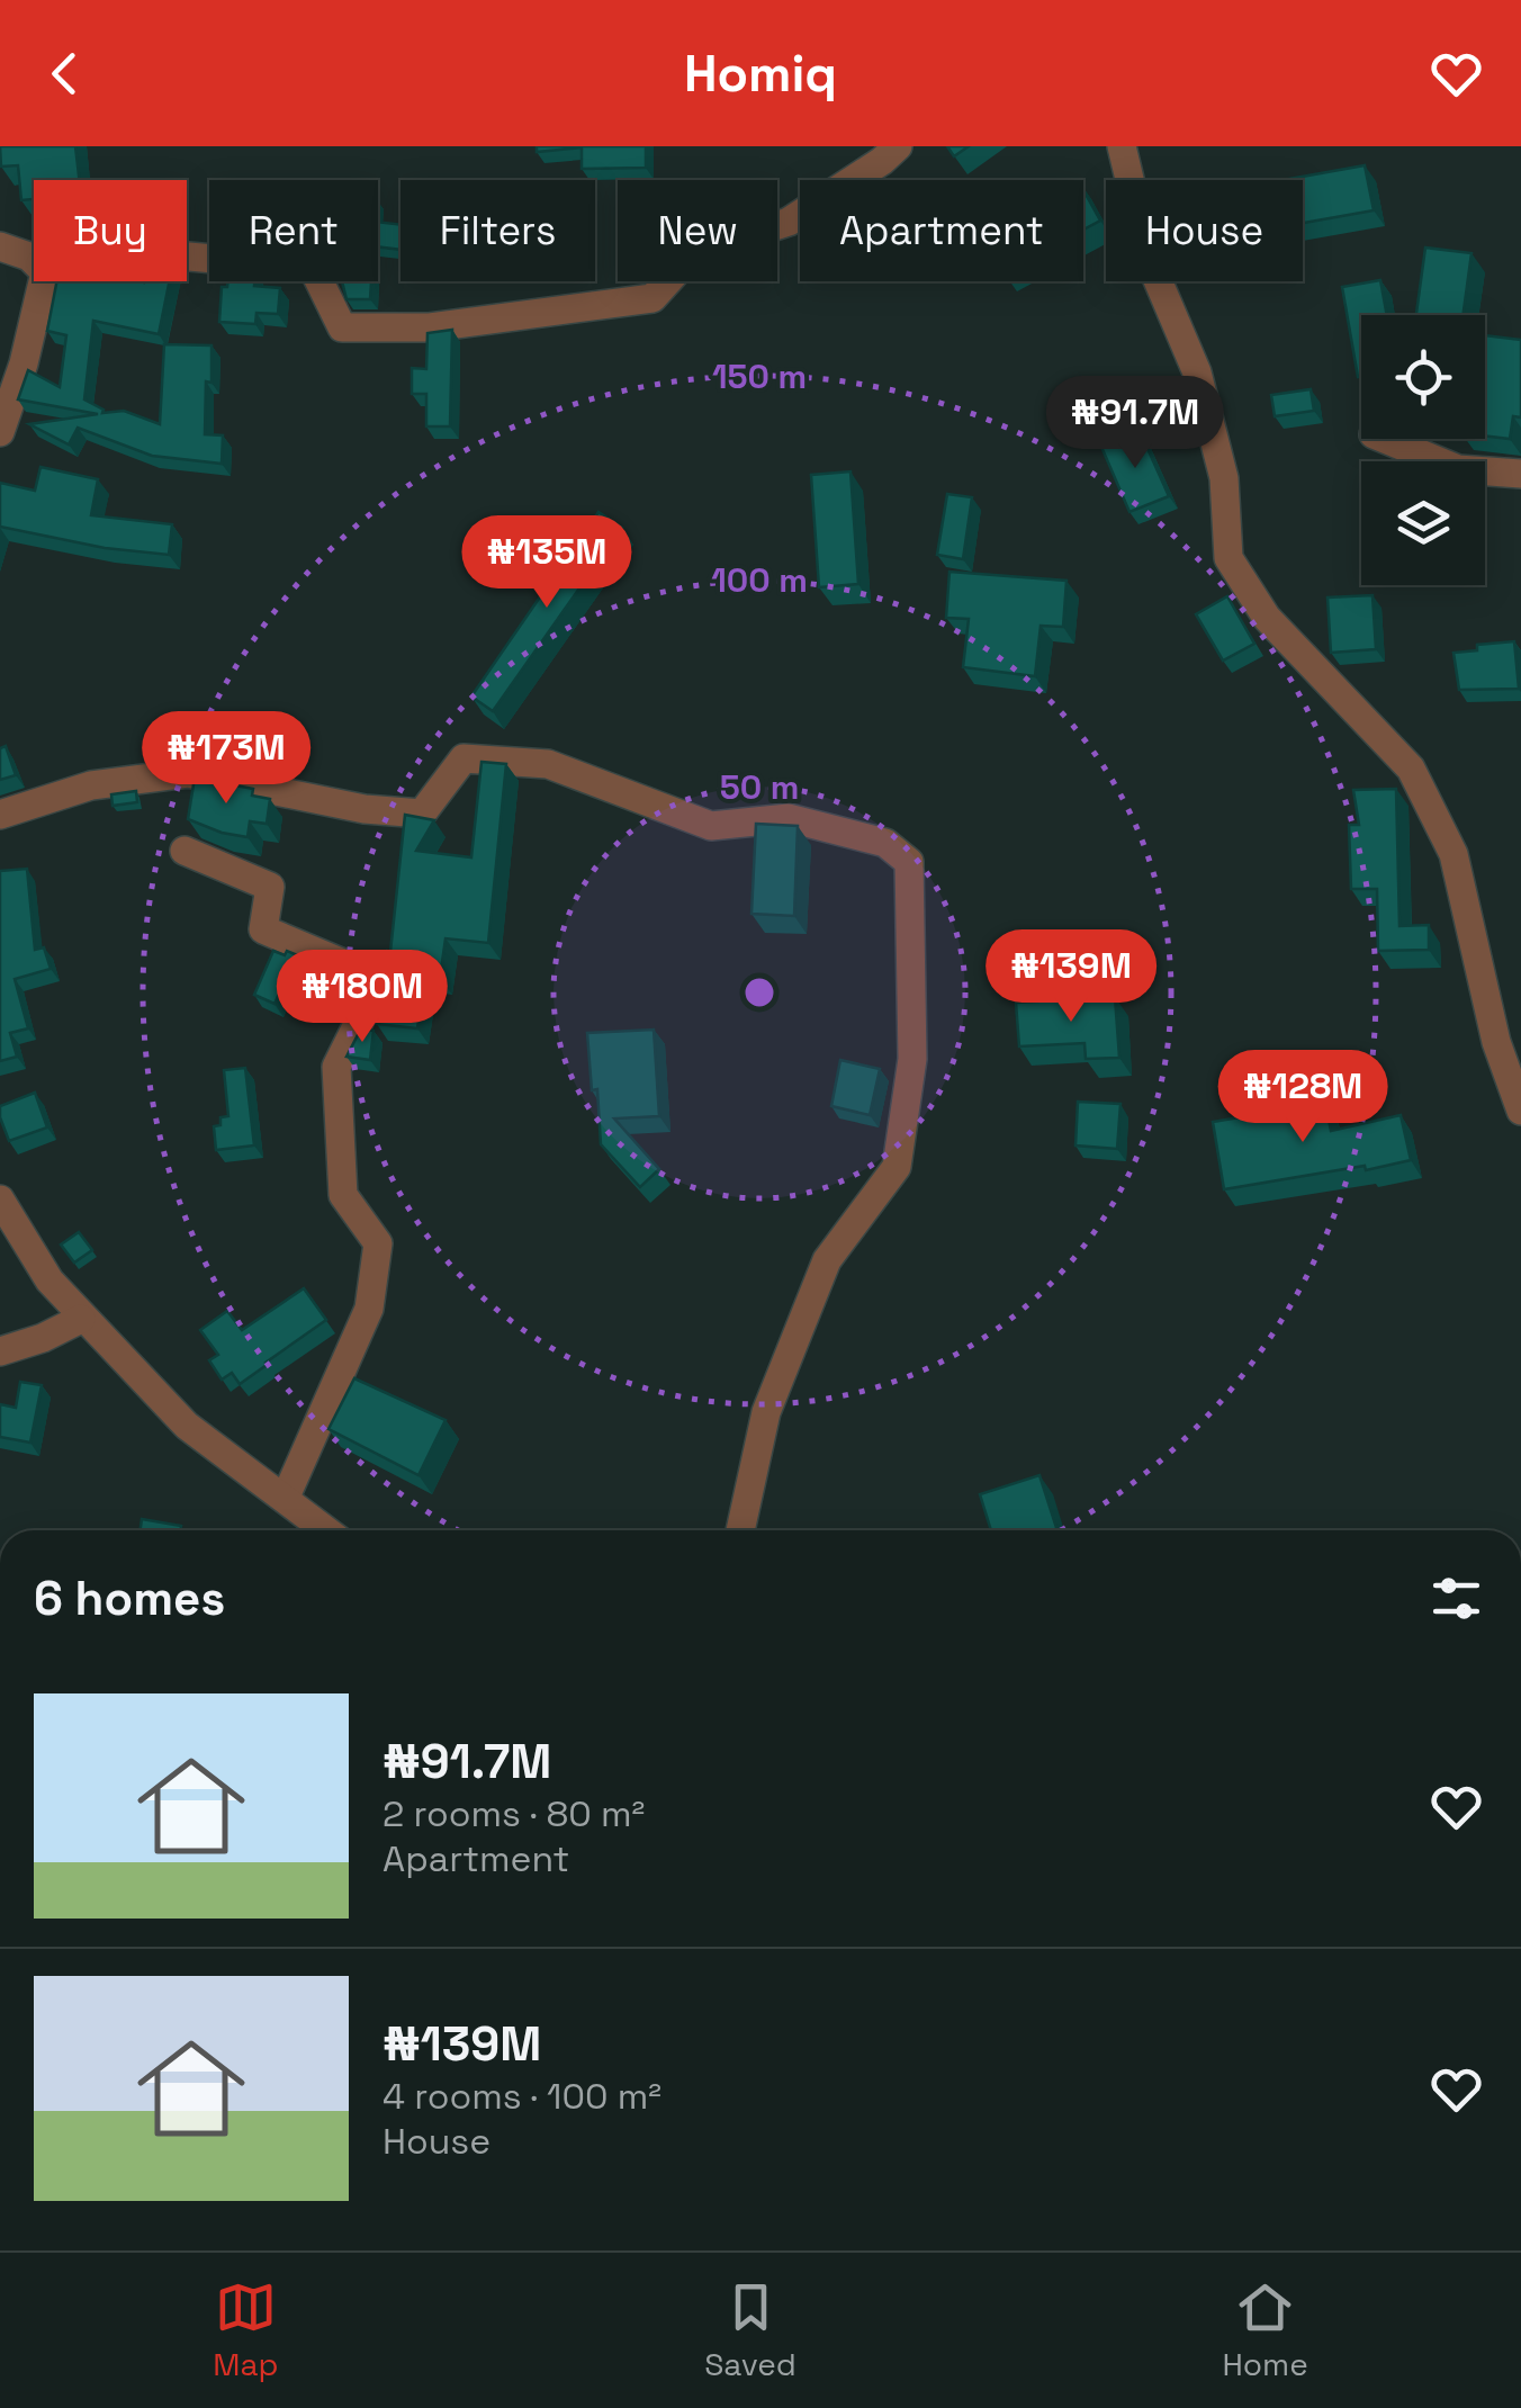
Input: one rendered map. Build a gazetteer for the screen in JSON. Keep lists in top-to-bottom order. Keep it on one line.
{"page":{"header":"Homiq","chip":["Buy","Rent","Filters","New","Apartment","House"],"price":["₦91.7M","₦135M","₦173M","₦139M","₦180M","₦128M"],"heading":"6 homes","list":[{"name":"₦91.7M","note":"2 rooms · 80 m² · Apartment"},{"name":"₦139M","note":"4 rooms · 100 m² · House"}],"tabs":["Map","Saved","Home"]},"rings":["150 m","100 m","50 m"]}
